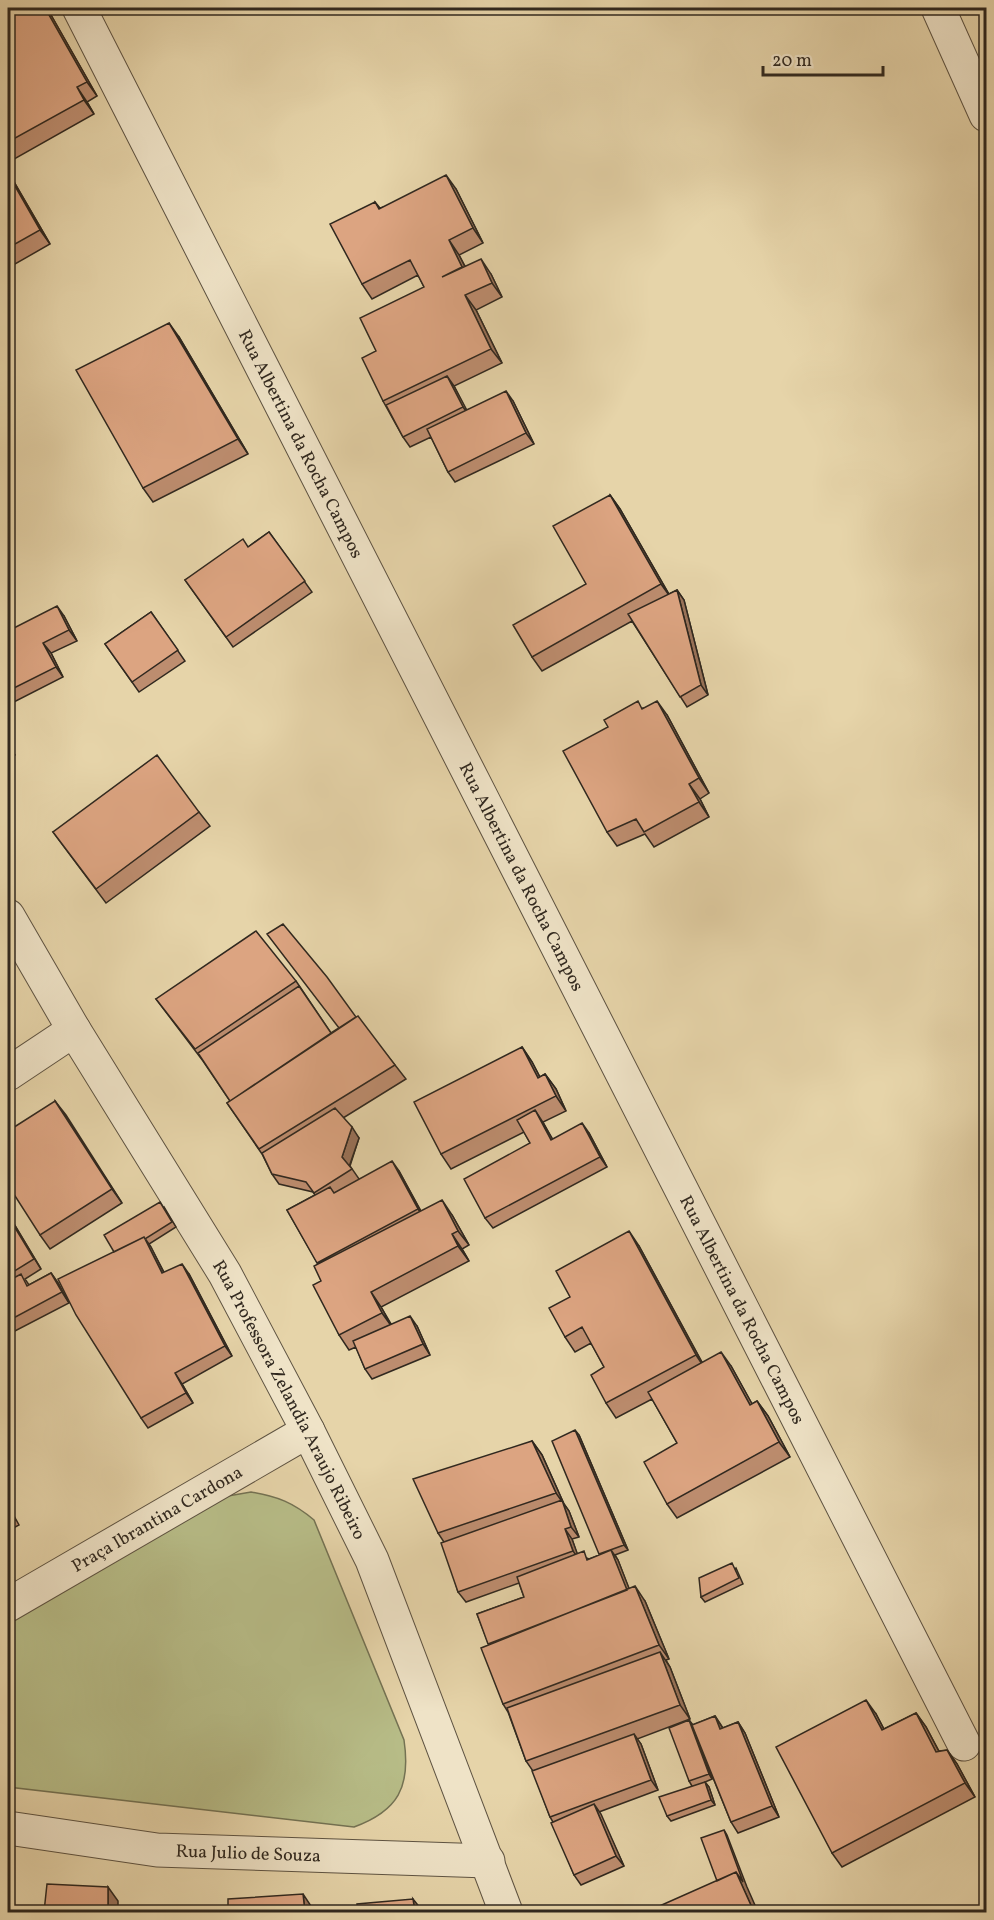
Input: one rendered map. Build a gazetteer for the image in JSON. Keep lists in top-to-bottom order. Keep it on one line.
{"streets":{"street":["Rua Albertina da Rocha Campos","Rua Professora Zelandia Araujo Ribeiro","Praça Ibrantina Cardona","Rua Julio de Souza"]},"crossings":[["Rua Professora Zelandia Araujo Ribeiro","Praça Ibrantina Cardona"],["Rua Professora Zelandia Araujo Ribeiro","Rua Julio de Souza"]],"scale_bar":"20 m"}
